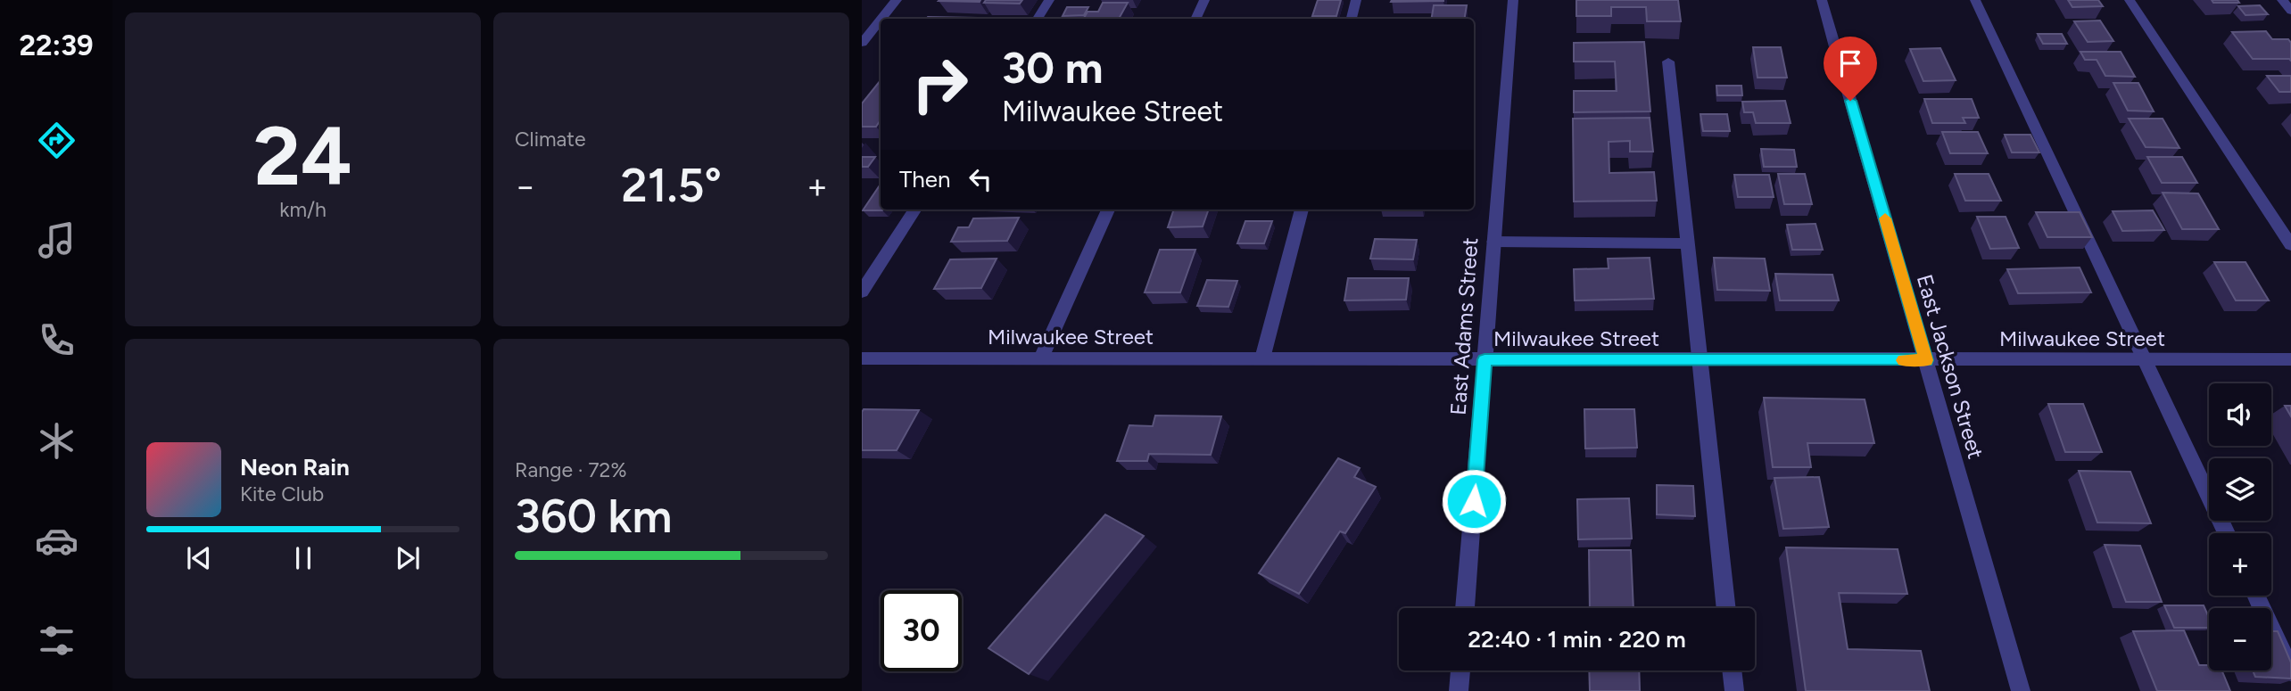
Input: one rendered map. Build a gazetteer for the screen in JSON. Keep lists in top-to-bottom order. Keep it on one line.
{"streets":{"street":["East Adams Street","Milwaukee Street","East Jackson Street"]},"crossings":[["East Adams Street","Milwaukee Street"],["Milwaukee Street","East Jackson Street"]],"page":{"tabs":"22:39","tile":[["24","km/h"],"Climate",["Range · 72%","360 km"]],"turn":["30 m","Milwaukee Street"],"then":"Then","heat":["−","21.5°","+"],"map_buttons":["+","−"],"song":["Neon Rain","Kite Club"],"limit":"30","trip":"22:40 · 1 min · 220 m"}}
